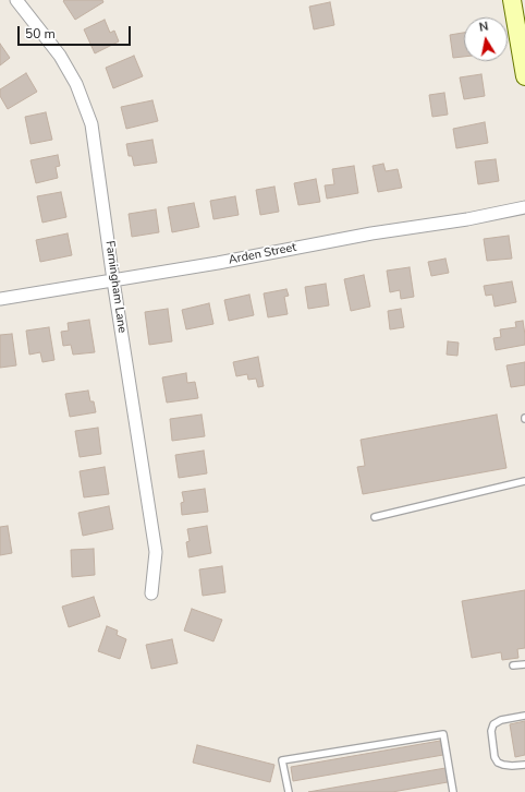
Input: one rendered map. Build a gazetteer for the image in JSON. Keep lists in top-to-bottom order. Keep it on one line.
{"streets":{"street":["Arden Street","Farningham Lane"]},"crossings":[["Arden Street","Farningham Lane"]],"scale_bar":"50 m","north":"top"}
